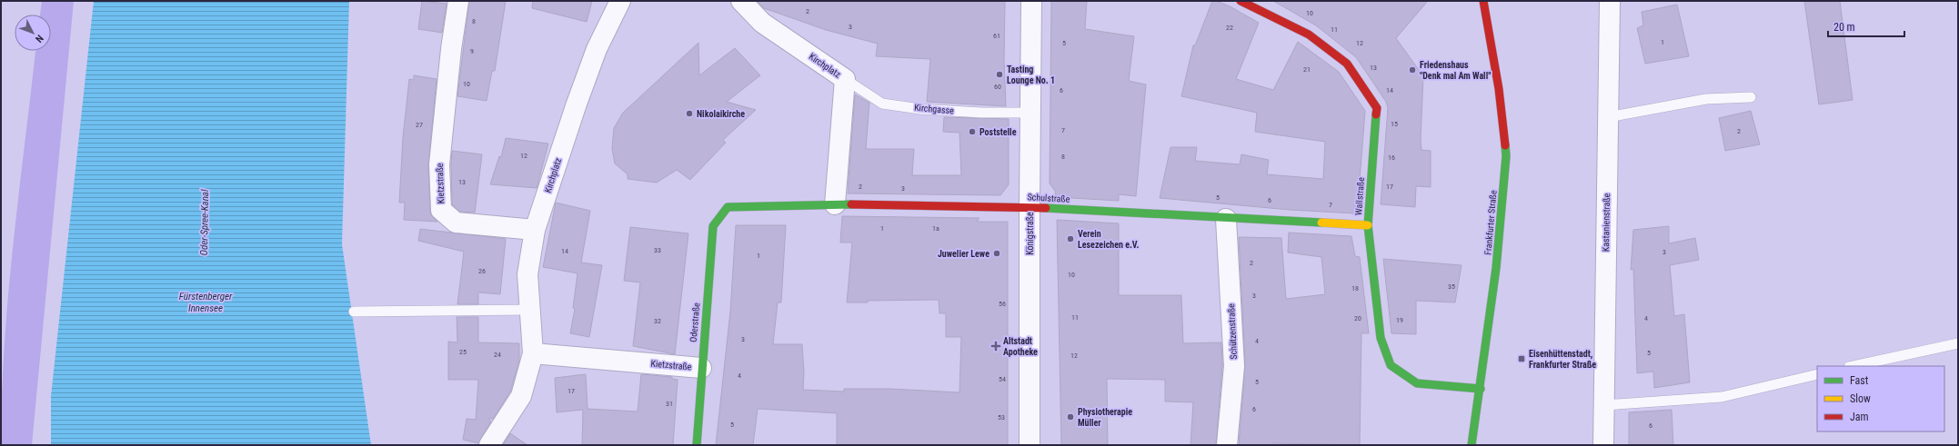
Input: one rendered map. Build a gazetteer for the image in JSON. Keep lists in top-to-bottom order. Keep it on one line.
{"streets":{"street":["Kirchplatz","Kietzstraße","Wallstraße","Schulstraße","Frankfurter Straße","Kastanienstraße","Königstraße","Oderstraße","Schützenstraße"],"lane":["Kirchgasse"]},"crossings":[["Kirchplatz","Kirchgasse"],["Kirchplatz","Kietzstraße"],["Kirchplatz","Schulstraße"],["Kirchgasse","Königstraße"],["Kietzstraße","Oderstraße"],["Wallstraße","Schulstraße"],["Wallstraße","Frankfurter Straße"],["Schulstraße","Königstraße"],["Schulstraße","Oderstraße"],["Schulstraße","Schützenstraße"]],"water":["Oder-Spree-Kanal","Fürstenberger Innensee"],"places":{"other":["Friedenshaus \"Denk mal Am Wall\"","Tasting Lounge No. 1","Nikolaikirche","Poststelle","Verein Lesezeichen e.V.","Juwelier Lewe","Physiotherapie Müller"],"health":["Altstadt Apotheke"],"transit":["Eisenhüttenstadt, Frankfurter Straße"]},"house_numbers":["2","10","8","3","22","11","61","1","5","12","9","13","21","10","60","6","14","15","27","7","2","12","8","16","13","2","17","3","5","6","7","1","1a","33","14","3","1","2","26","10","35","18","3","56","11","20","4","19","32","3","4","25","5","24","12","4","54","5","17","31","6","53","5","6"],"legend":["Fast","Slow","Jam"],"scale_bar":"20 m","north":"bottom right"}
